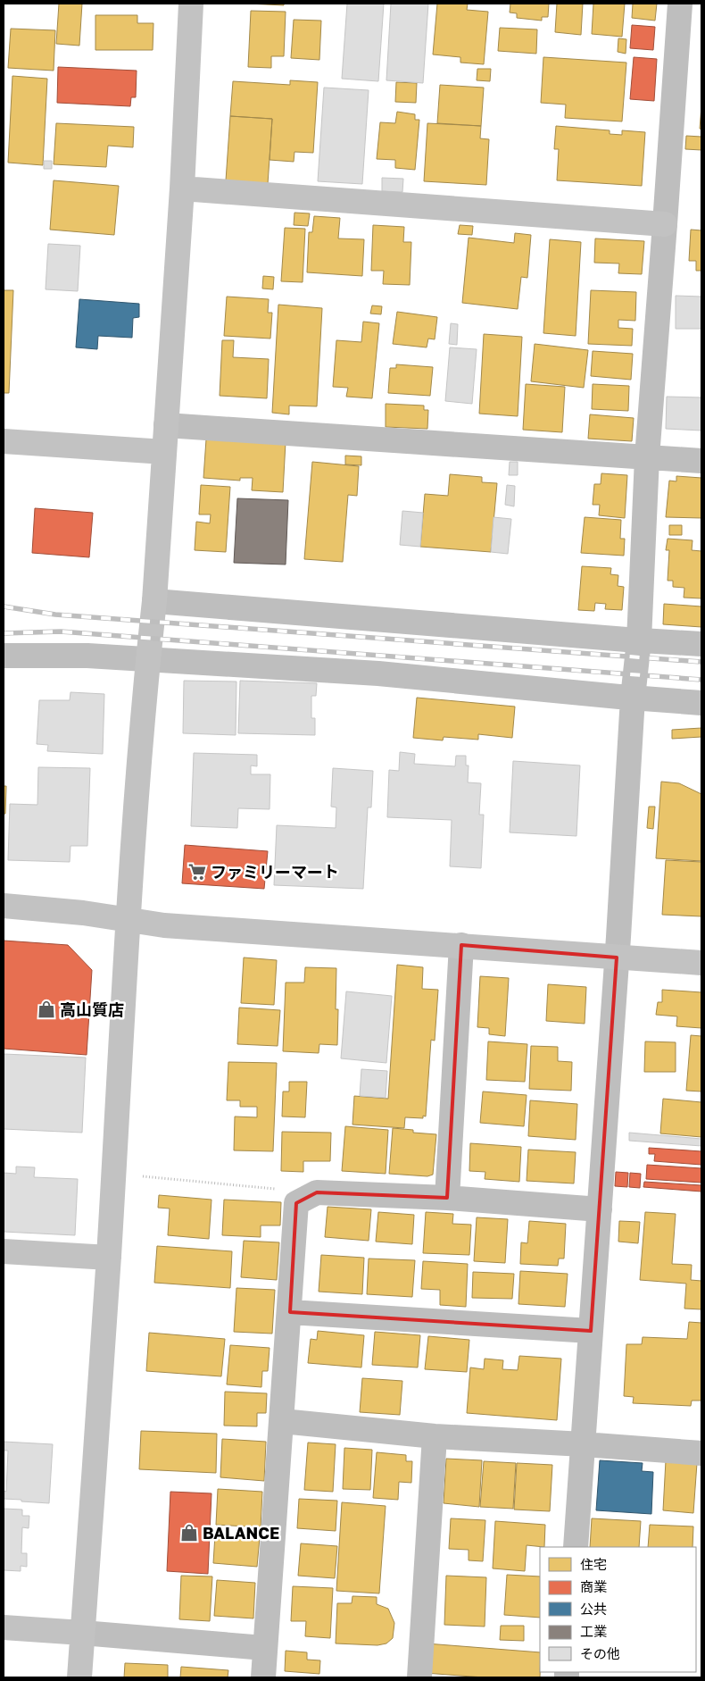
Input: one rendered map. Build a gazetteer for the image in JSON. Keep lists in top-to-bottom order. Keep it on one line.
{"places":{"supermarket":["ファミリーマート"],"shop":["高山質店","BALANCE"]},"legend":["住宅","商業","公共","工業","その他"]}
